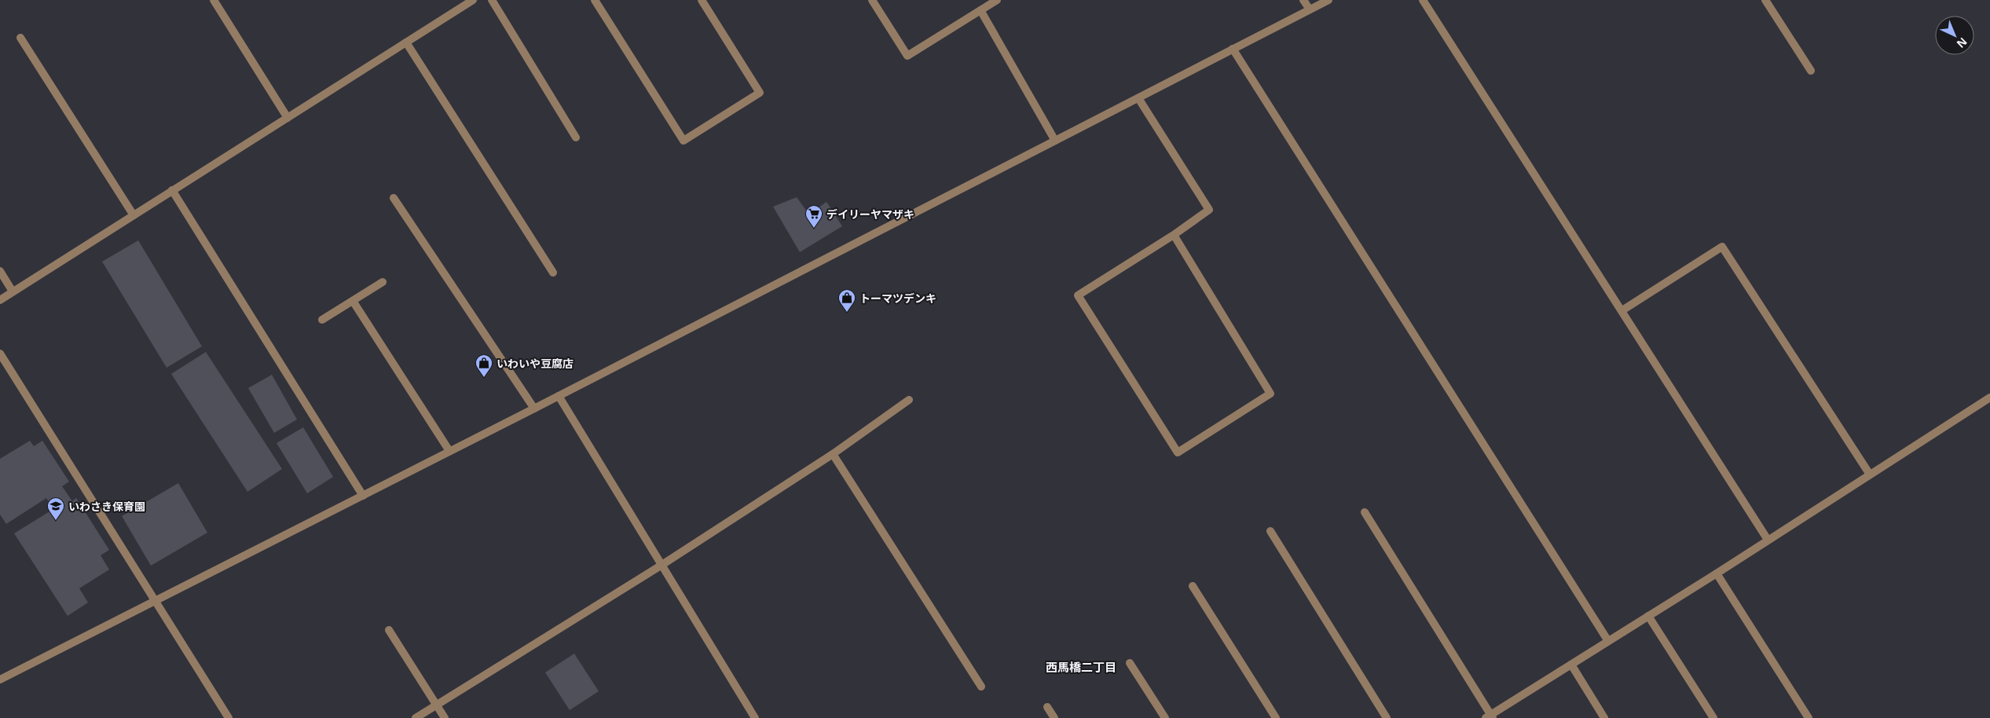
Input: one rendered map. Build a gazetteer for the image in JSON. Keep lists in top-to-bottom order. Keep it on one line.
{"districts":["西馬橋二丁目"],"places":{"supermarket":["デイリーヤマザキ"],"shop":["トーマツデンキ","いわいや豆腐店"],"school or university":["いわさき保育園"]},"north":"bottom right"}
